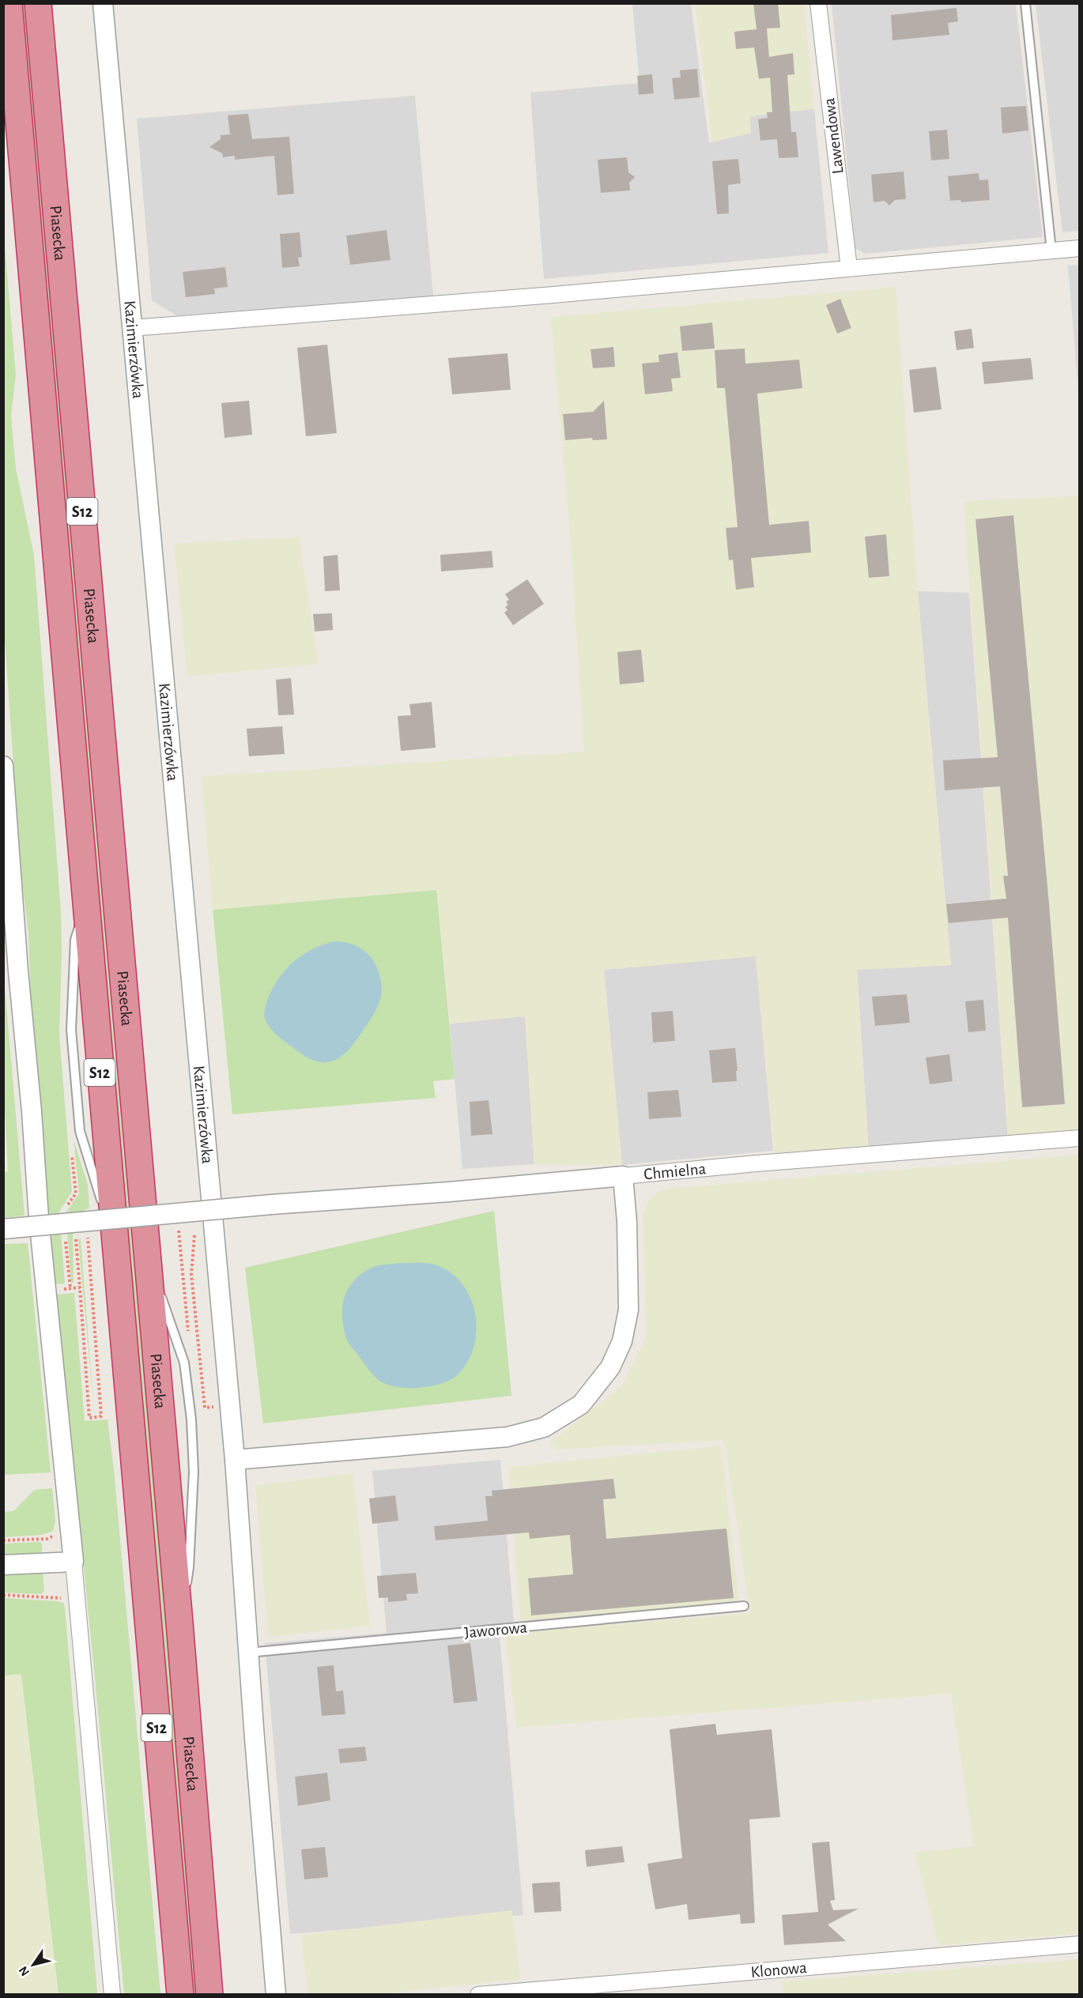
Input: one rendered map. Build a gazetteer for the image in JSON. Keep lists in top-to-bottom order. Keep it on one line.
{"streets":{"highway":["Piasecka","S12"],"street":["Lawendowa","Kazimierzówka","Chmielna","Klonowa"],"lane":["Jaworowa"]},"crossings":[["Kazimierzówka","Jaworowa"]],"north":"bottom left"}
